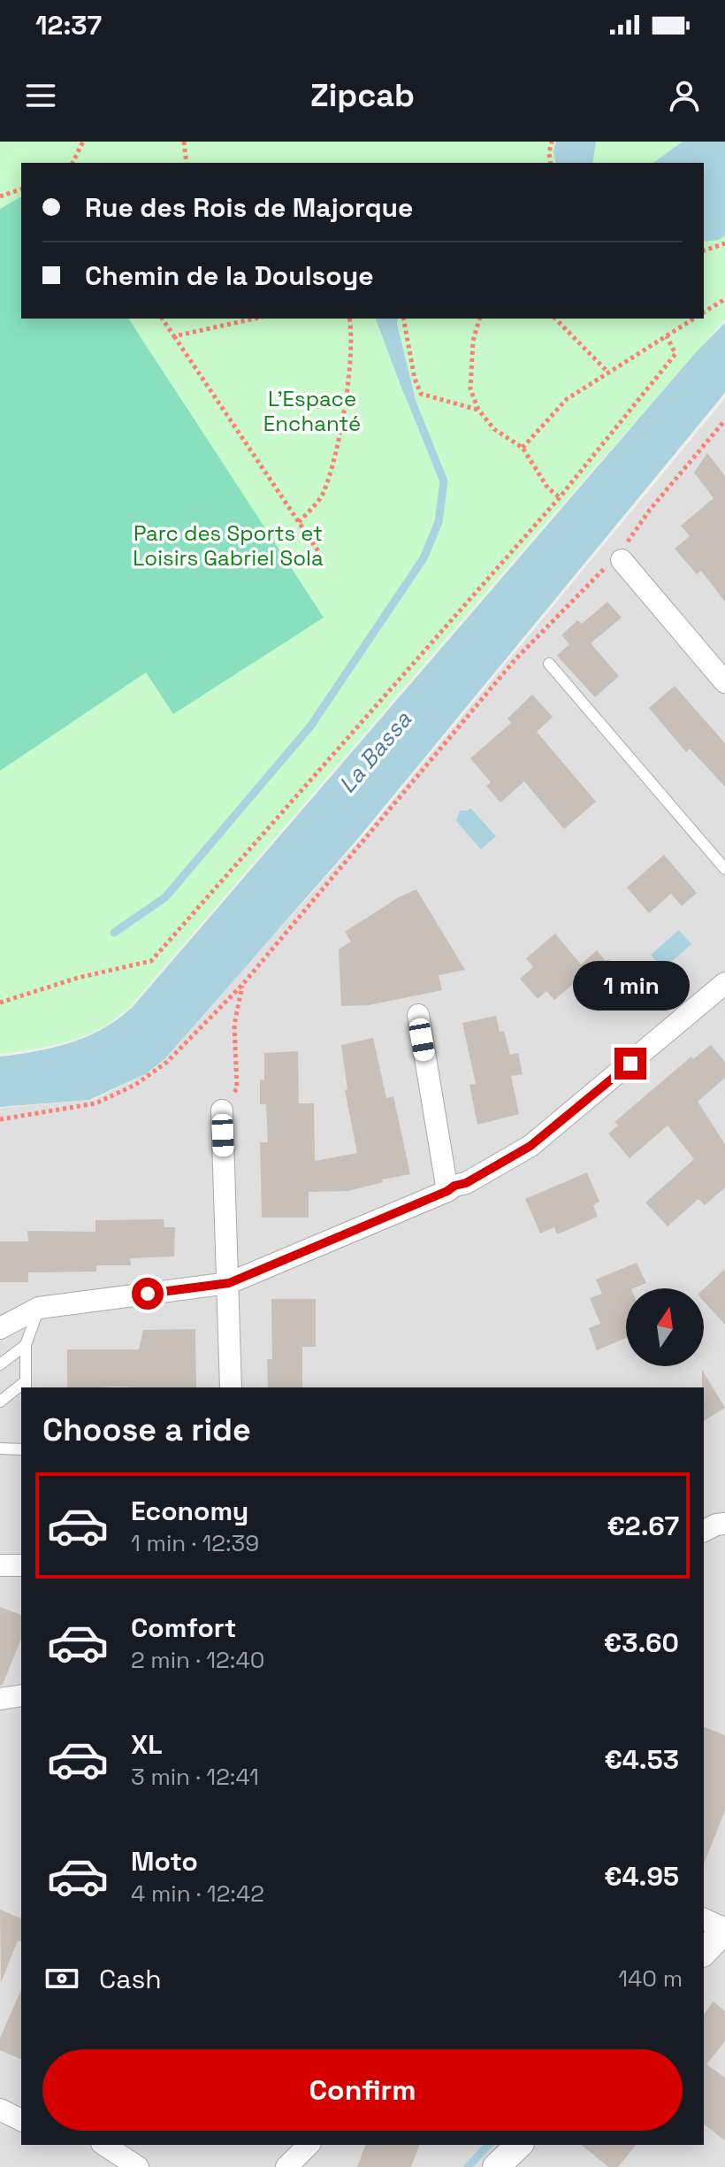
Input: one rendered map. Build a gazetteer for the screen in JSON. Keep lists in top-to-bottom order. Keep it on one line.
{"water":["La Bassa"],"parks":["L'Espace Enchanté","Parc des Sports et Loisirs Gabriel Sola"],"north":"top","page":{"status":"12:37","header":"Zipcab","banner":["Rue des Rois de Majorque","Chemin de la Doulsoye"],"bubble":"1 min","heading":"Choose a ride","list":[{"name":"Economy","note":"1 min · 12:39","value":"€2.67"},{"name":"Comfort","note":"2 min · 12:40","value":"€3.60"},{"name":"XL","note":"3 min · 12:41","value":"€4.53"},{"name":"Moto","note":"4 min · 12:42","value":"€4.95"}],"pay":["Cash","140 m"],"buttons":"Confirm"}}
